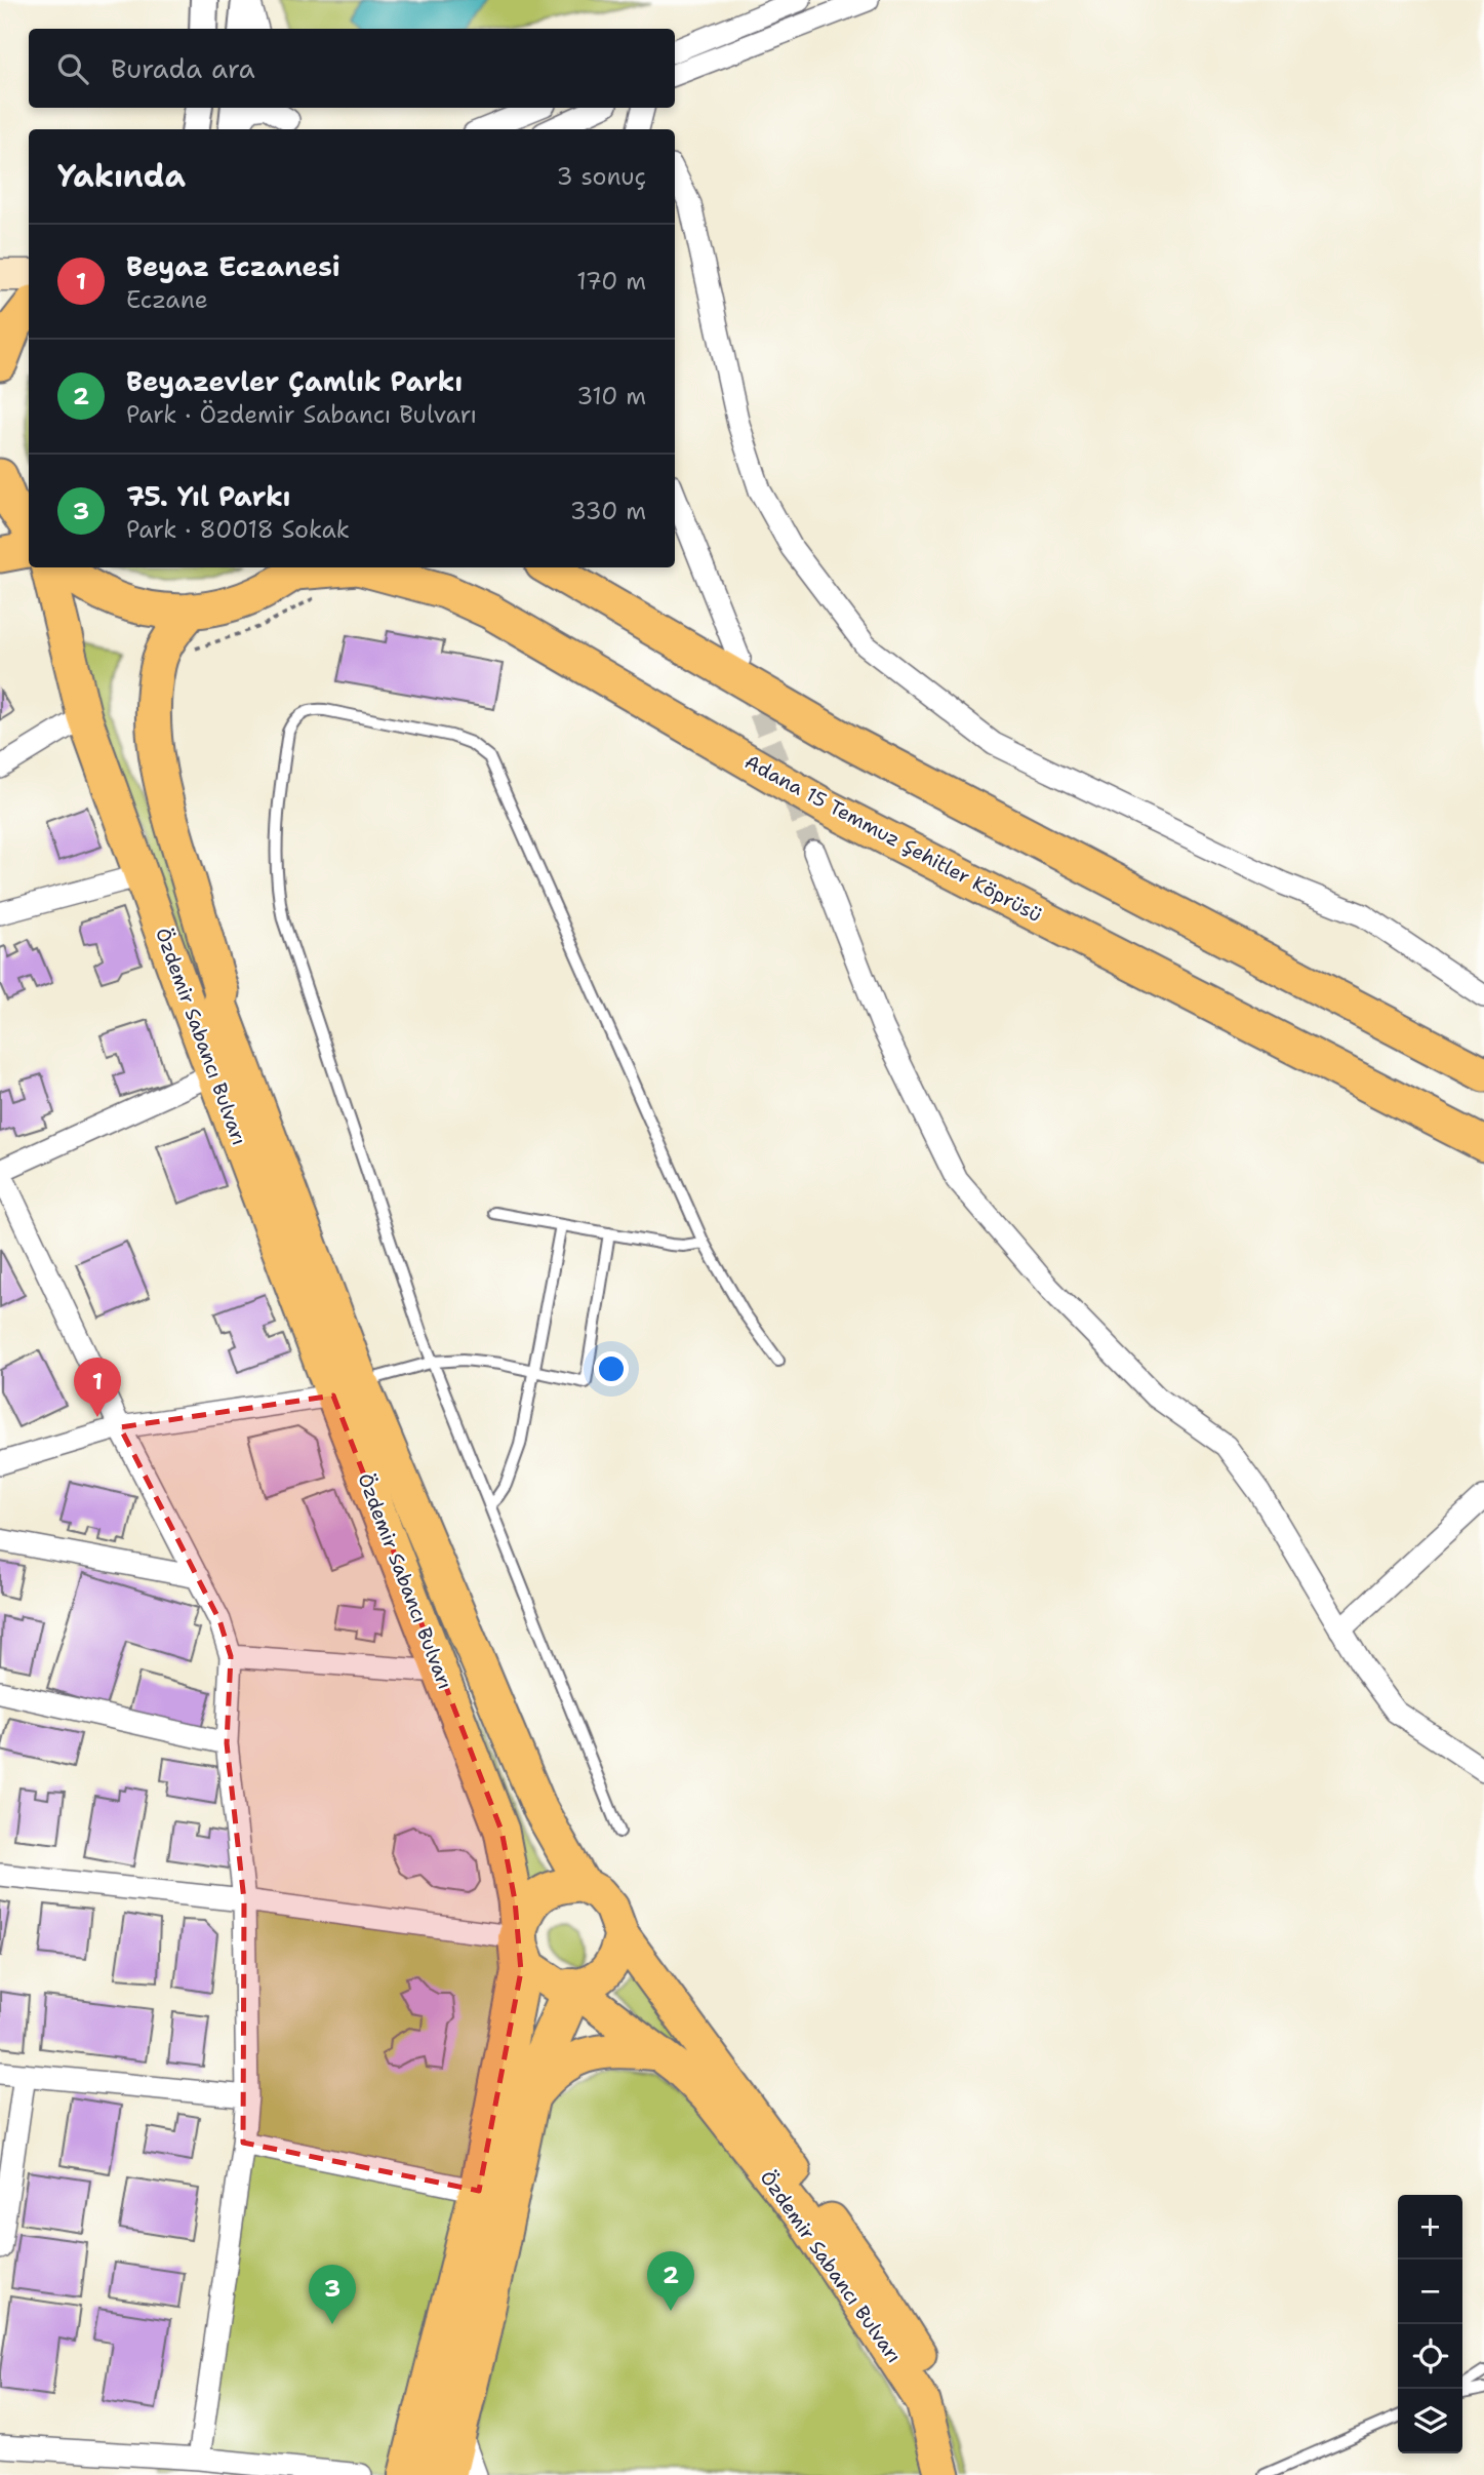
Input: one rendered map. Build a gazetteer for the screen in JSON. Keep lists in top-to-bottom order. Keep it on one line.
{"streets":{"main road":["Adana 15 Temmuz Şehitler Köprüsü","Özdemir Sabancı Bulvarı"]},"page":{"search":"Burada ara","heading":["Yakında","3 sonuç"],"list":[{"mark":"1","name":"Beyaz Eczanesi","note":"Eczane","value":"170 m"},{"mark":"2","name":"Beyazevler Çamlık Parkı","note":"Park · Özdemir Sabancı Bulvarı","value":"310 m"},{"mark":"3","name":"75. Yıl Parkı","note":"Park · 80018 Sokak","value":"330 m"}],"pins":["1","2","3"],"map_buttons":["+","−"]}}
